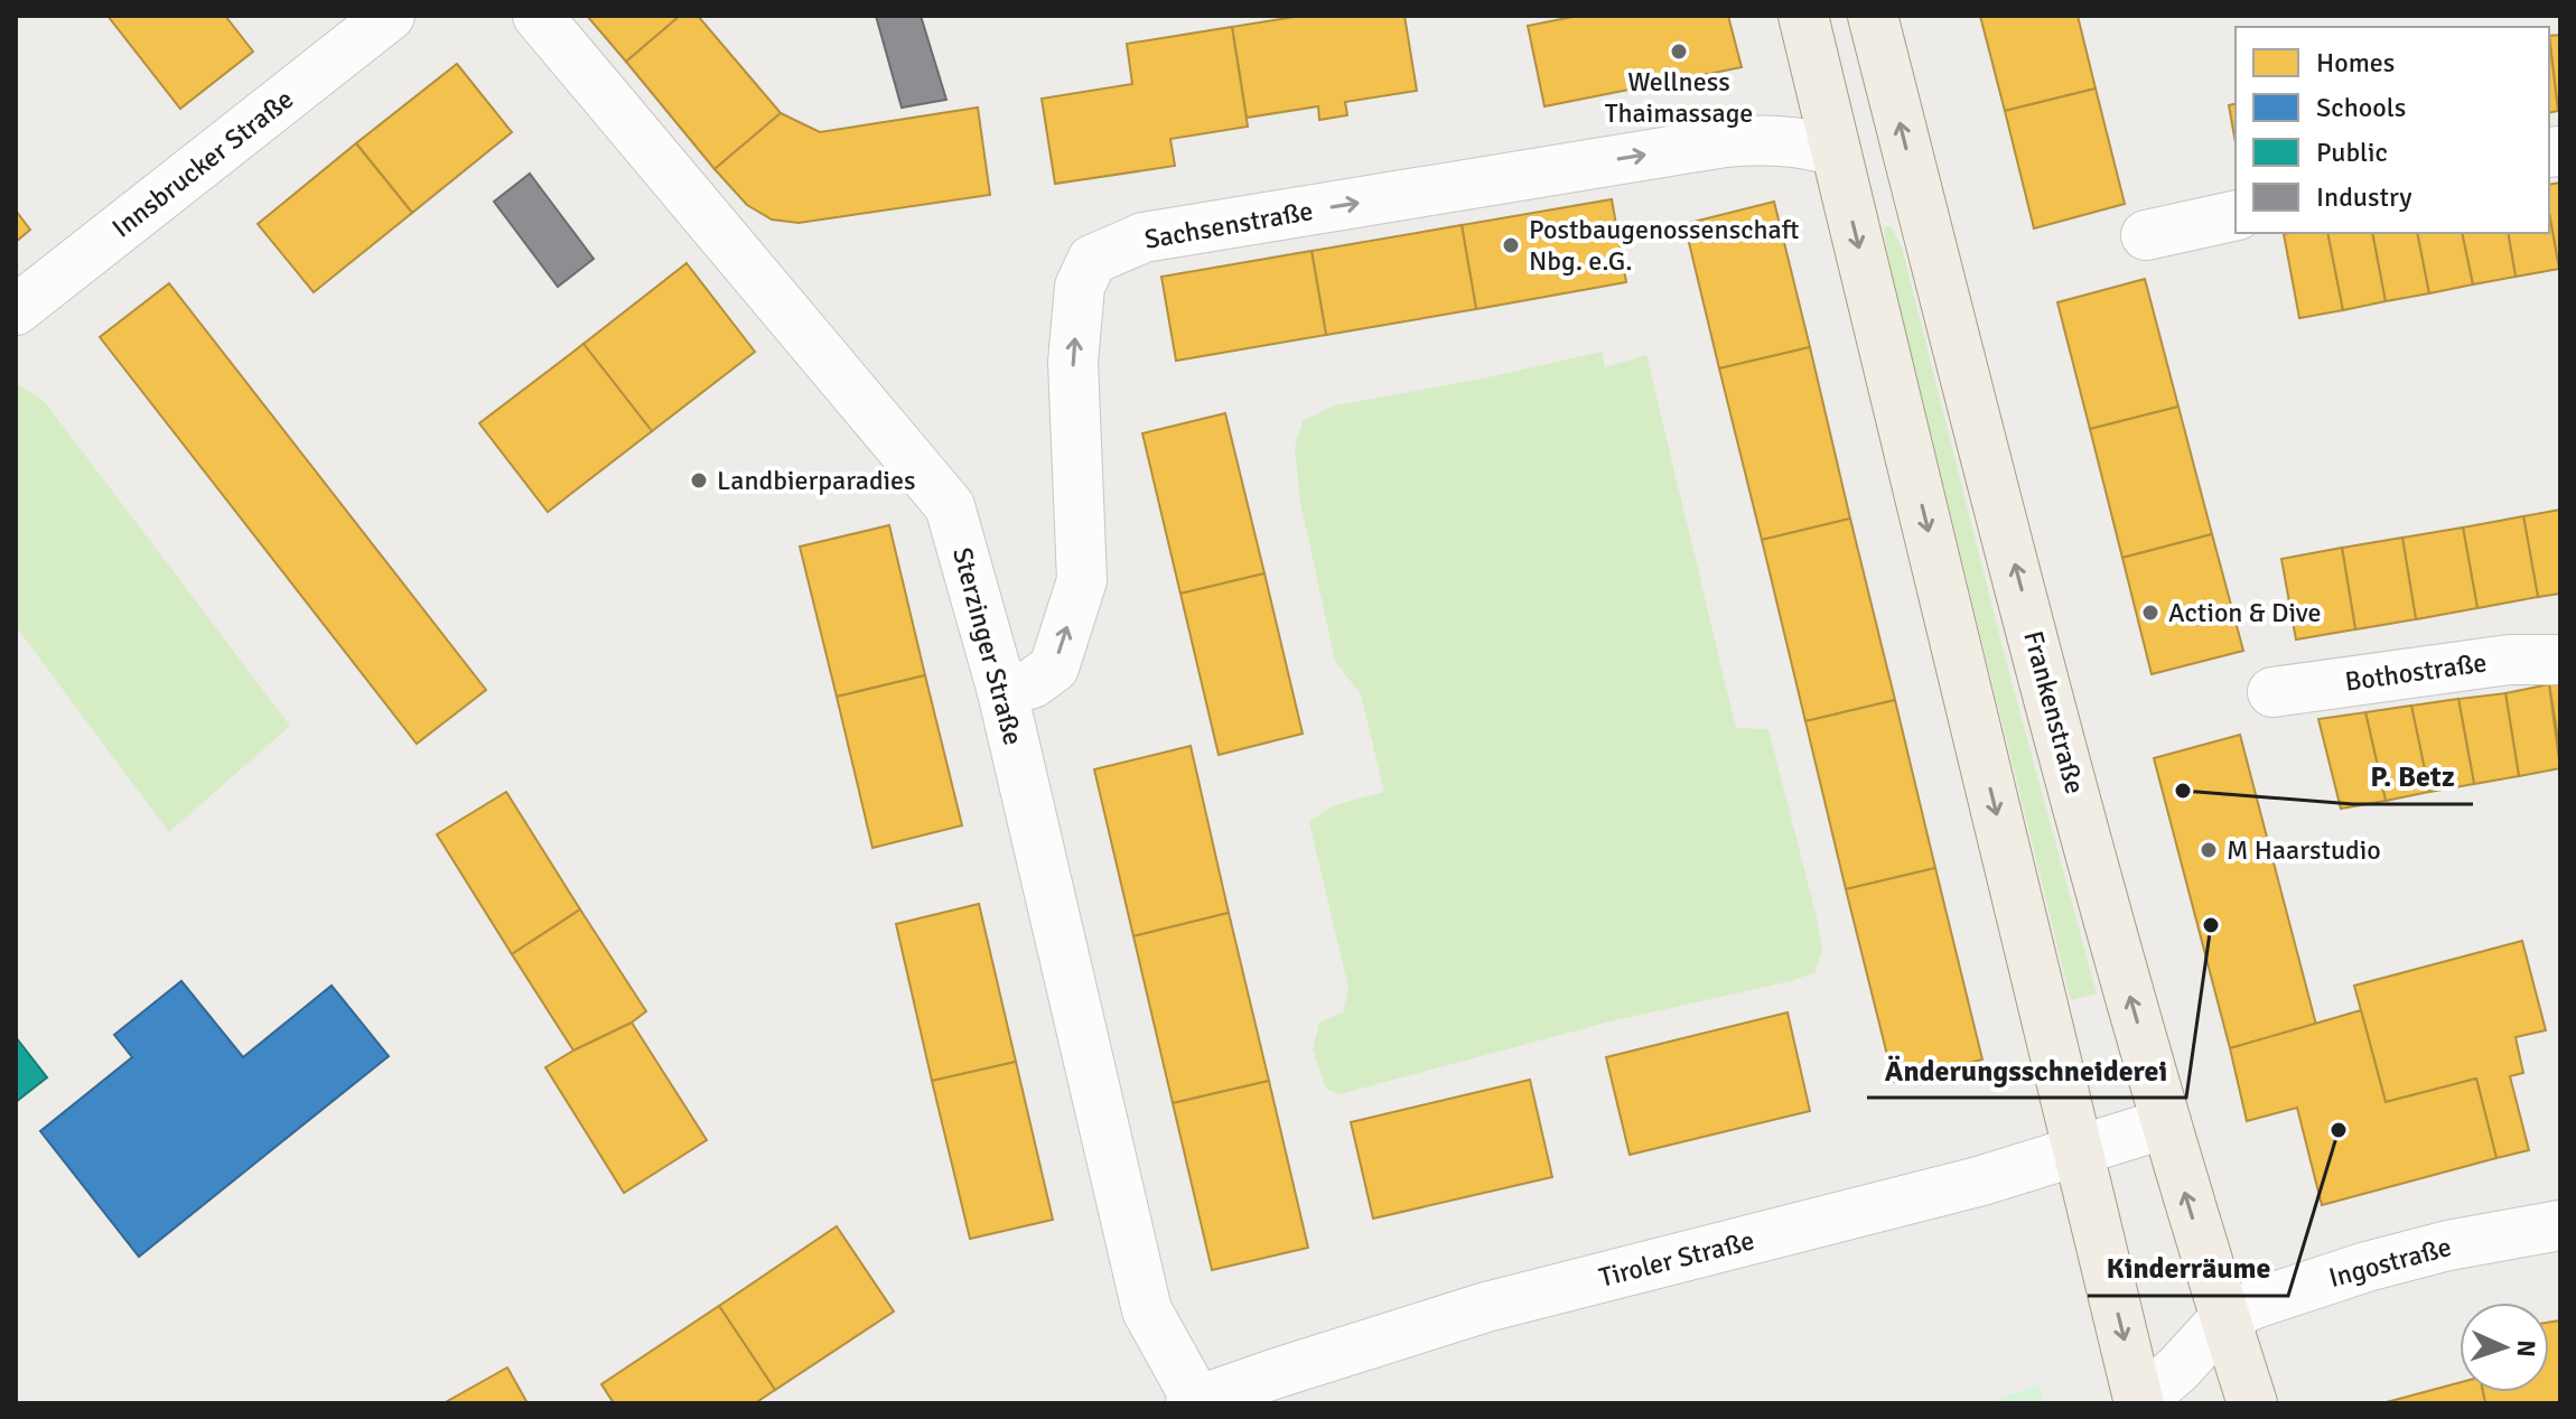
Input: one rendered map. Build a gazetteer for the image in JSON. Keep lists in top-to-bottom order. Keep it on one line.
{"streets":{"main road":["Frankenstraße"],"street":["Innsbrucker Straße","Sachsenstraße","Sterzinger Straße","Bothostraße","Tiroler Straße","Ingostraße"]},"crossings":[["Sachsenstraße","Sterzinger Straße"],["Sterzinger Straße","Tiroler Straße"],["Frankenstraße","Tiroler Straße"],["Frankenstraße","Ingostraße"]],"one_way":["Sachsenstraße"],"places":["Wellness Thaimassage","Postbaugenossenschaft Nbg. e.G.","Landbierparadies","Action & Dive","P. Betz","M Haarstudio","Änderungsschneiderei","Kinderräume"],"legend":["Homes","Schools","Public","Industry"],"north":"right"}
